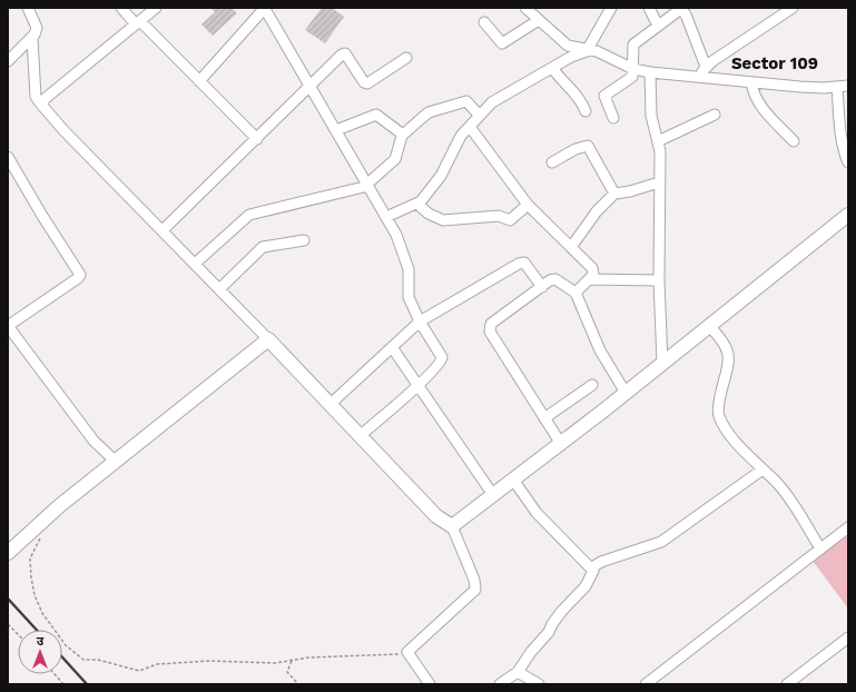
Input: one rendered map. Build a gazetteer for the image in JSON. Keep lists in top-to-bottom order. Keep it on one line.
{"districts":["Sector 109"],"north":"top"}
